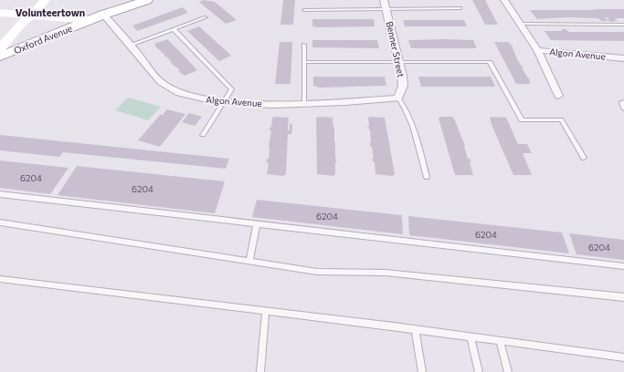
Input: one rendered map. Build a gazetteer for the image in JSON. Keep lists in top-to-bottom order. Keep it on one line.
{"streets":{"main road":["Oxford Avenue"],"street":["Benner Street","Algon Avenue"]},"crossings":[["Oxford Avenue","Algon Avenue"],["Benner Street","Algon Avenue"]],"districts":["Volunteertown"],"house_numbers":["6204","6204","6204","6204","6204"]}
